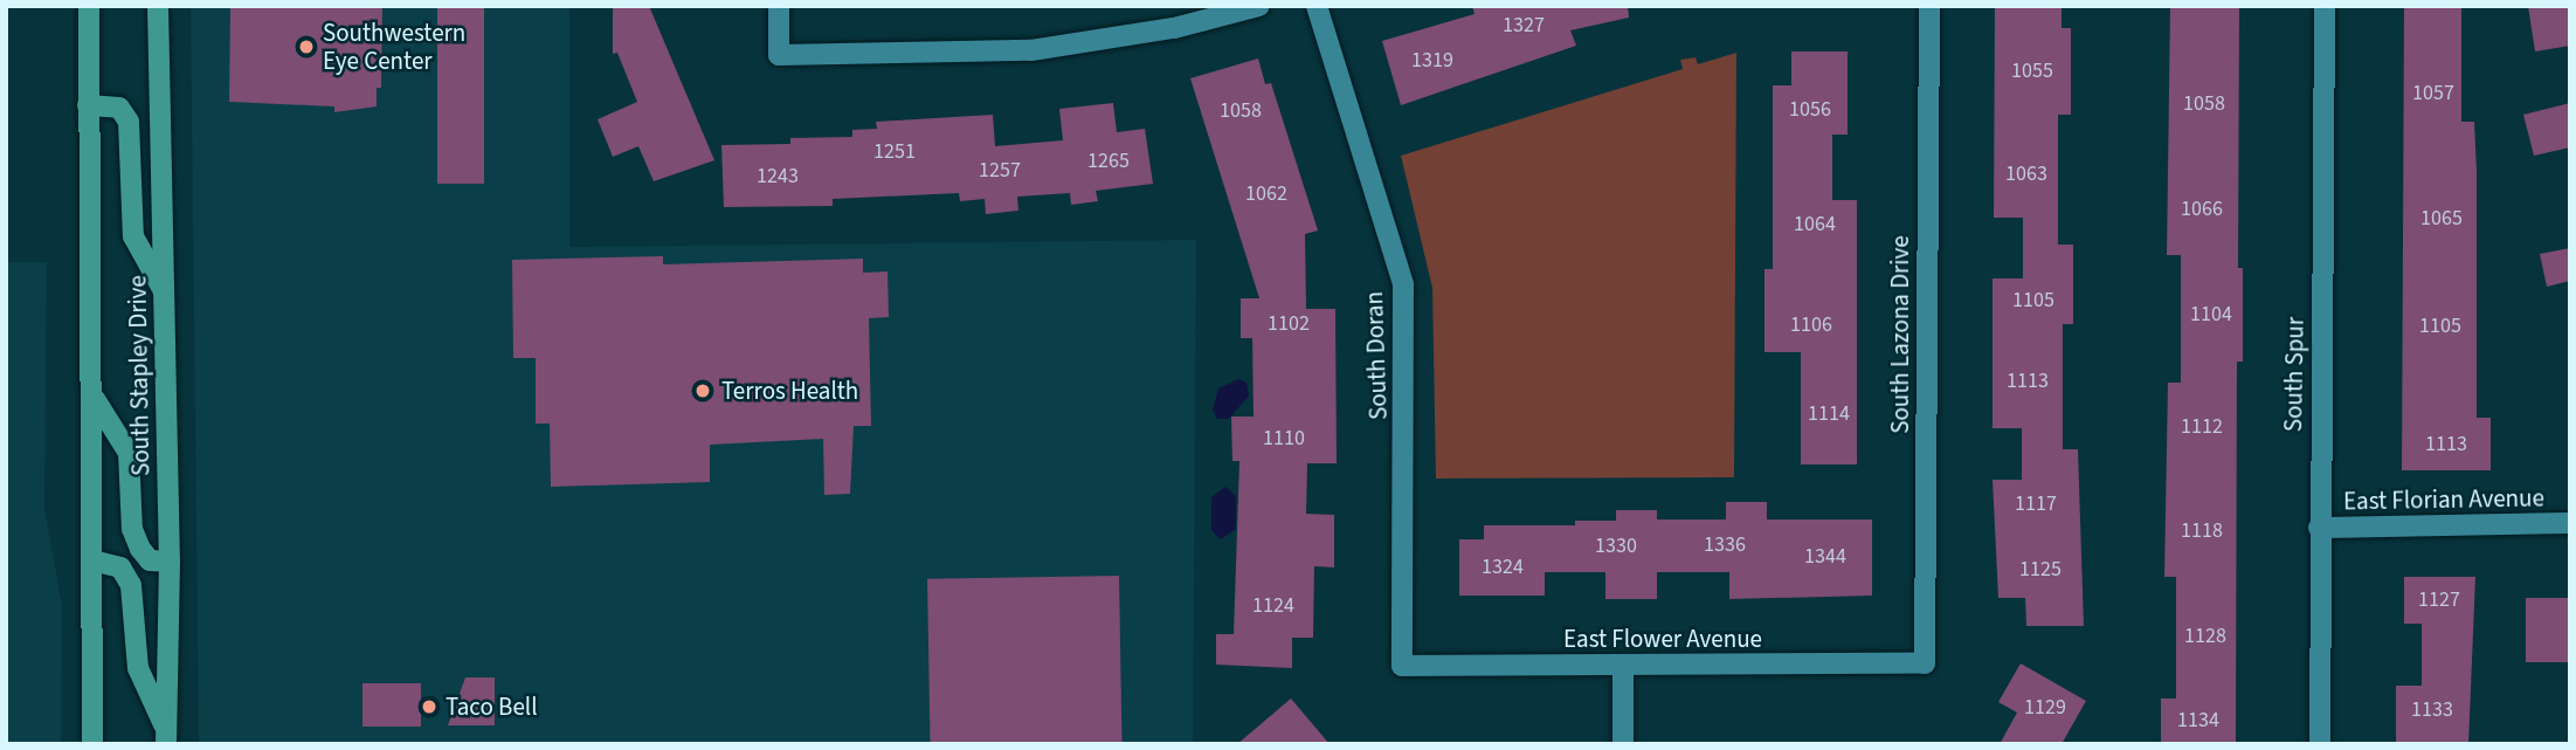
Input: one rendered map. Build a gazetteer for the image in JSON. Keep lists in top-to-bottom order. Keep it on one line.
{"streets":{"main road":["South Stapley Drive"],"street":["South Lazona Drive","South Doran","South Spur","East Florian Avenue","East Flower Avenue"]},"crossings":[["South Lazona Drive","East Flower Avenue"],["South Doran","East Flower Avenue"],["South Spur","East Florian Avenue"]],"places":["Southwestern Eye Center","Terros Health","Taco Bell"],"house_numbers":["1327","1319","1055","1057","1058","1056","1058","1251","1265","1257","1063","1243","1062","1066","1065","1064","1105","1104","1102","1106","1105","1113","1114","1112","1110","1113","1117","1118","1336","1330","1344","1324","1125","1127","1124","1128","1129","1133","1134"]}
